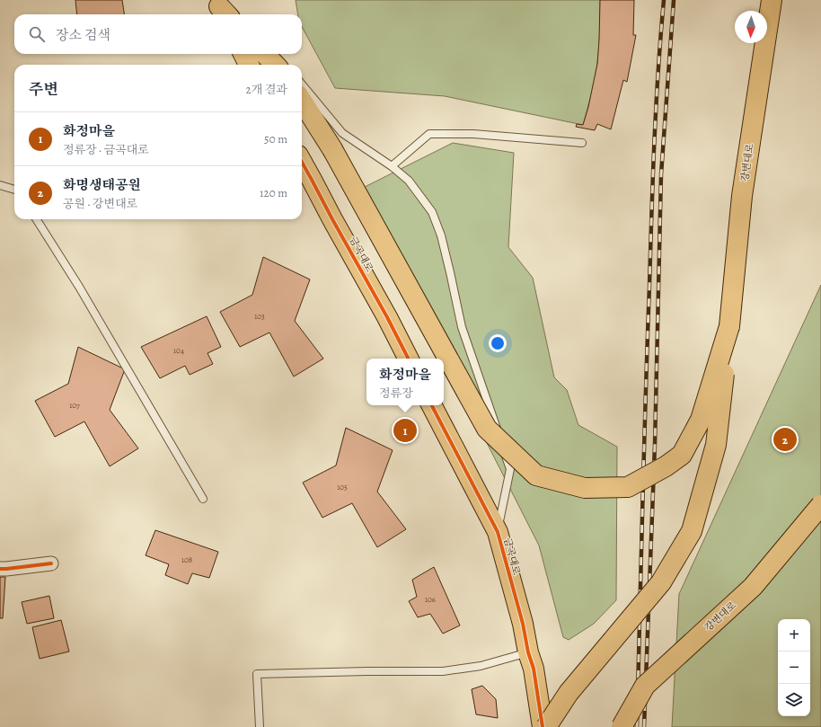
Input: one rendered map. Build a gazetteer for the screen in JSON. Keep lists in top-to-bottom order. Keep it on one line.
{"streets":{"main road":["강변대로","금곡대로"]},"house_numbers":["103","104","107","105","108","106"],"north":"bottom","page":{"search":"장소 검색","heading":["주변","2개 결과"],"list":[{"mark":"1","name":"화정마을","note":"정류장 · 금곡대로","value":"50 m"},{"mark":"2","name":"화명생태공원","note":"공원 · 강변대로","value":"120 m"}],"popup":["화정마을","정류장"],"pins":["1","2"],"map_buttons":["+","−"]}}
